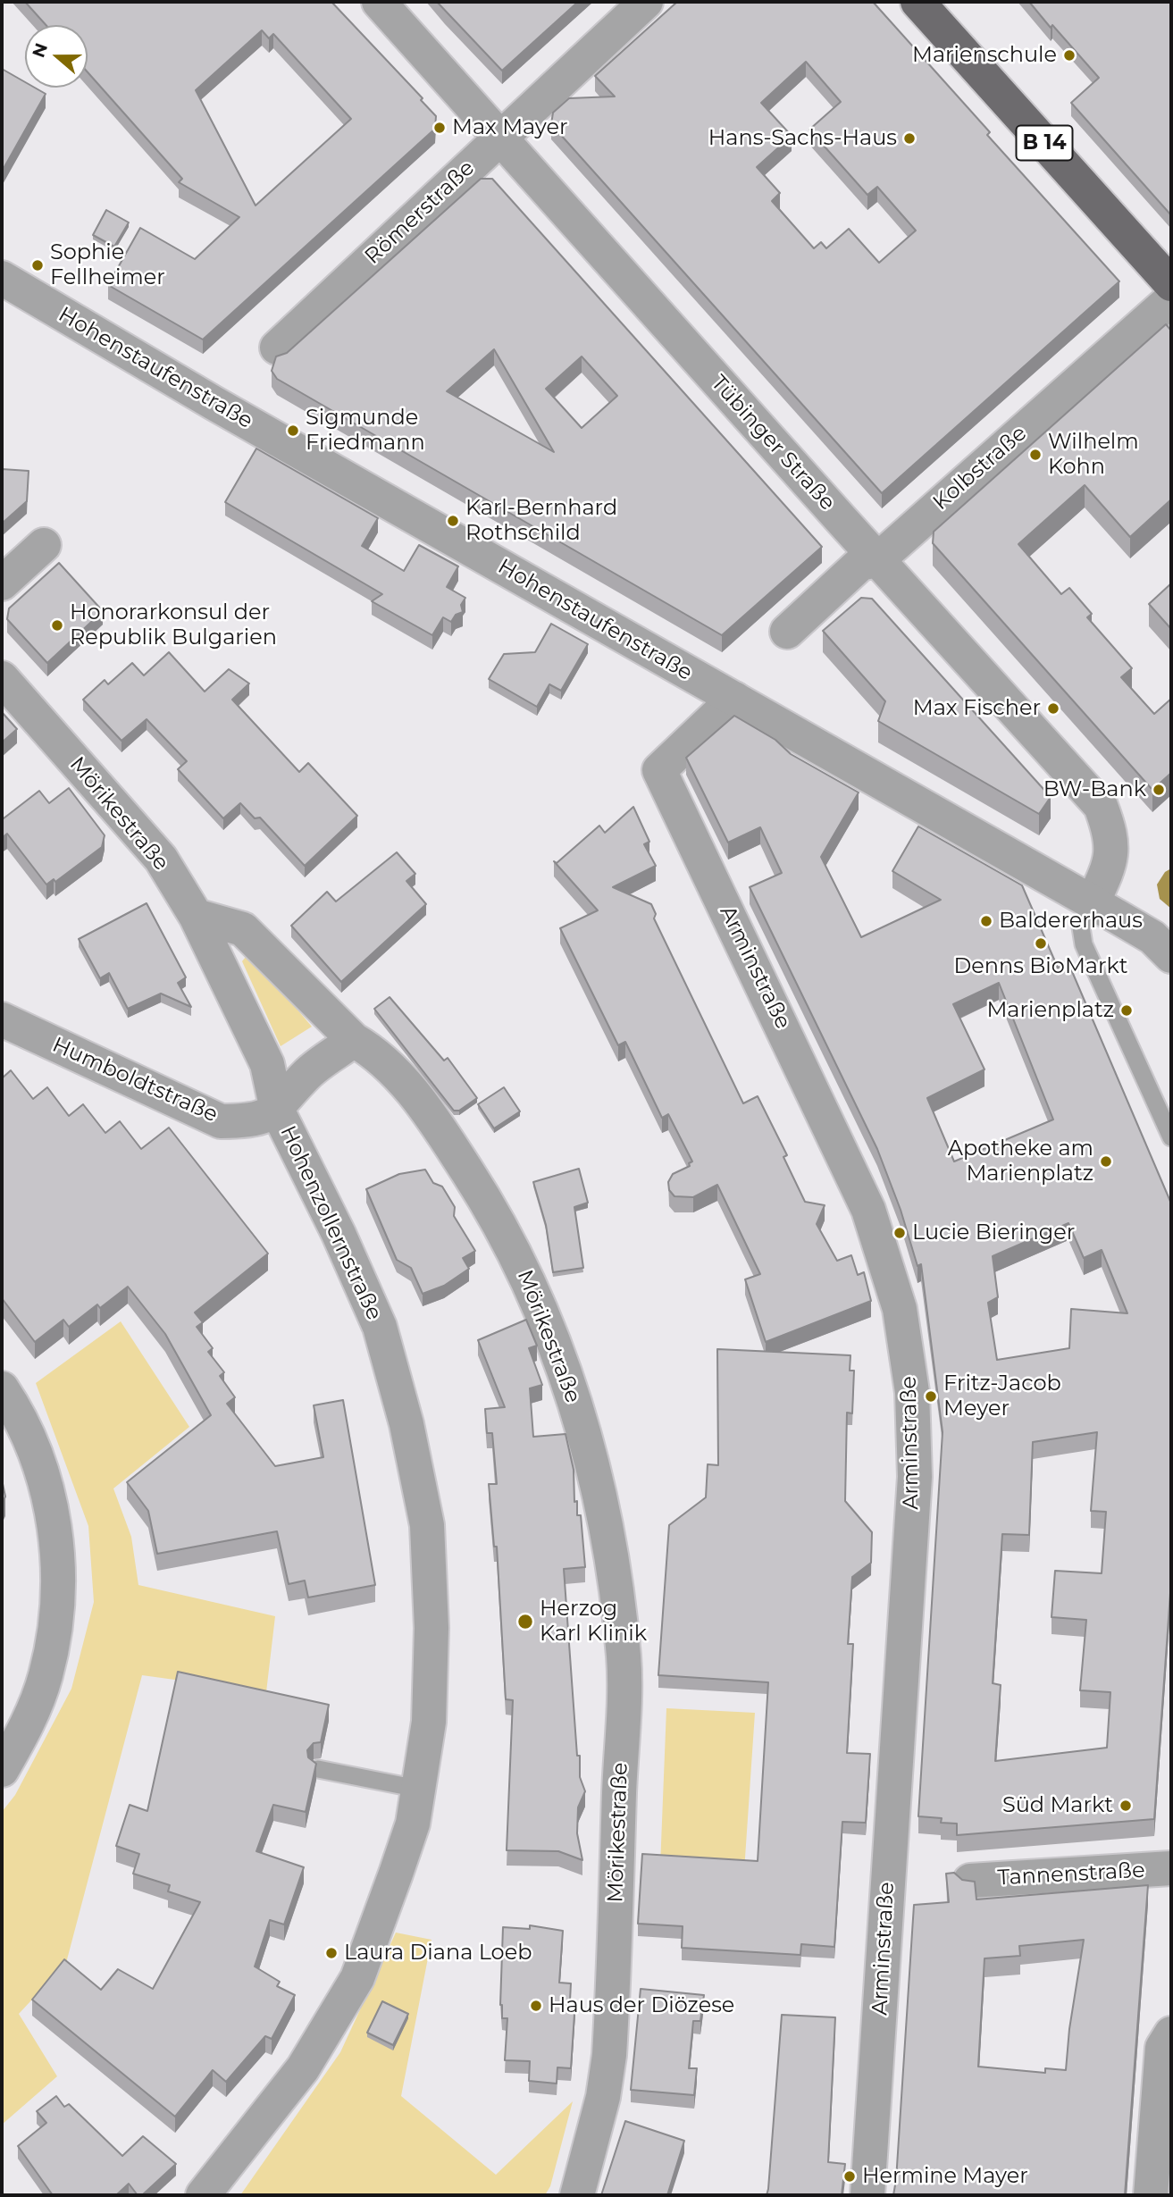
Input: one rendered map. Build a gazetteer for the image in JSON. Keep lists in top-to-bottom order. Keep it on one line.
{"streets":{"main road":["B 14"],"street":["Römerstraße","Hohenstaufenstraße","Tübinger Straße","Kolbstraße","Mörikestraße","Arminstraße","Humboldtstraße","Hohenzollernstraße","Tannenstraße"]},"crossings":[["Römerstraße","Tübinger Straße"],["Hohenstaufenstraße","Tübinger Straße"],["Hohenstaufenstraße","Arminstraße"],["Tübinger Straße","Kolbstraße"],["Mörikestraße","Humboldtstraße"],["Mörikestraße","Hohenzollernstraße"],["Humboldtstraße","Hohenzollernstraße"]],"places":["Marienschule","Max Mayer","Hans-Sachs-Haus","Sophie Fellheimer","Sigmunde Friedmann","Wilhelm Kohn","Karl-Bernhard Rothschild","Honorarkonsul der Republik Bulgarien","Max Fischer","BW-Bank","Baldererhaus","Denns BioMarkt","Marienplatz","Apotheke am Marienplatz","Lucie Bieringer","Fritz-Jacob Meyer","Herzog Karl Klinik","Süd Markt","Laura Diana Loeb","Haus der Diözese","Hermine Mayer"],"north":"left"}
